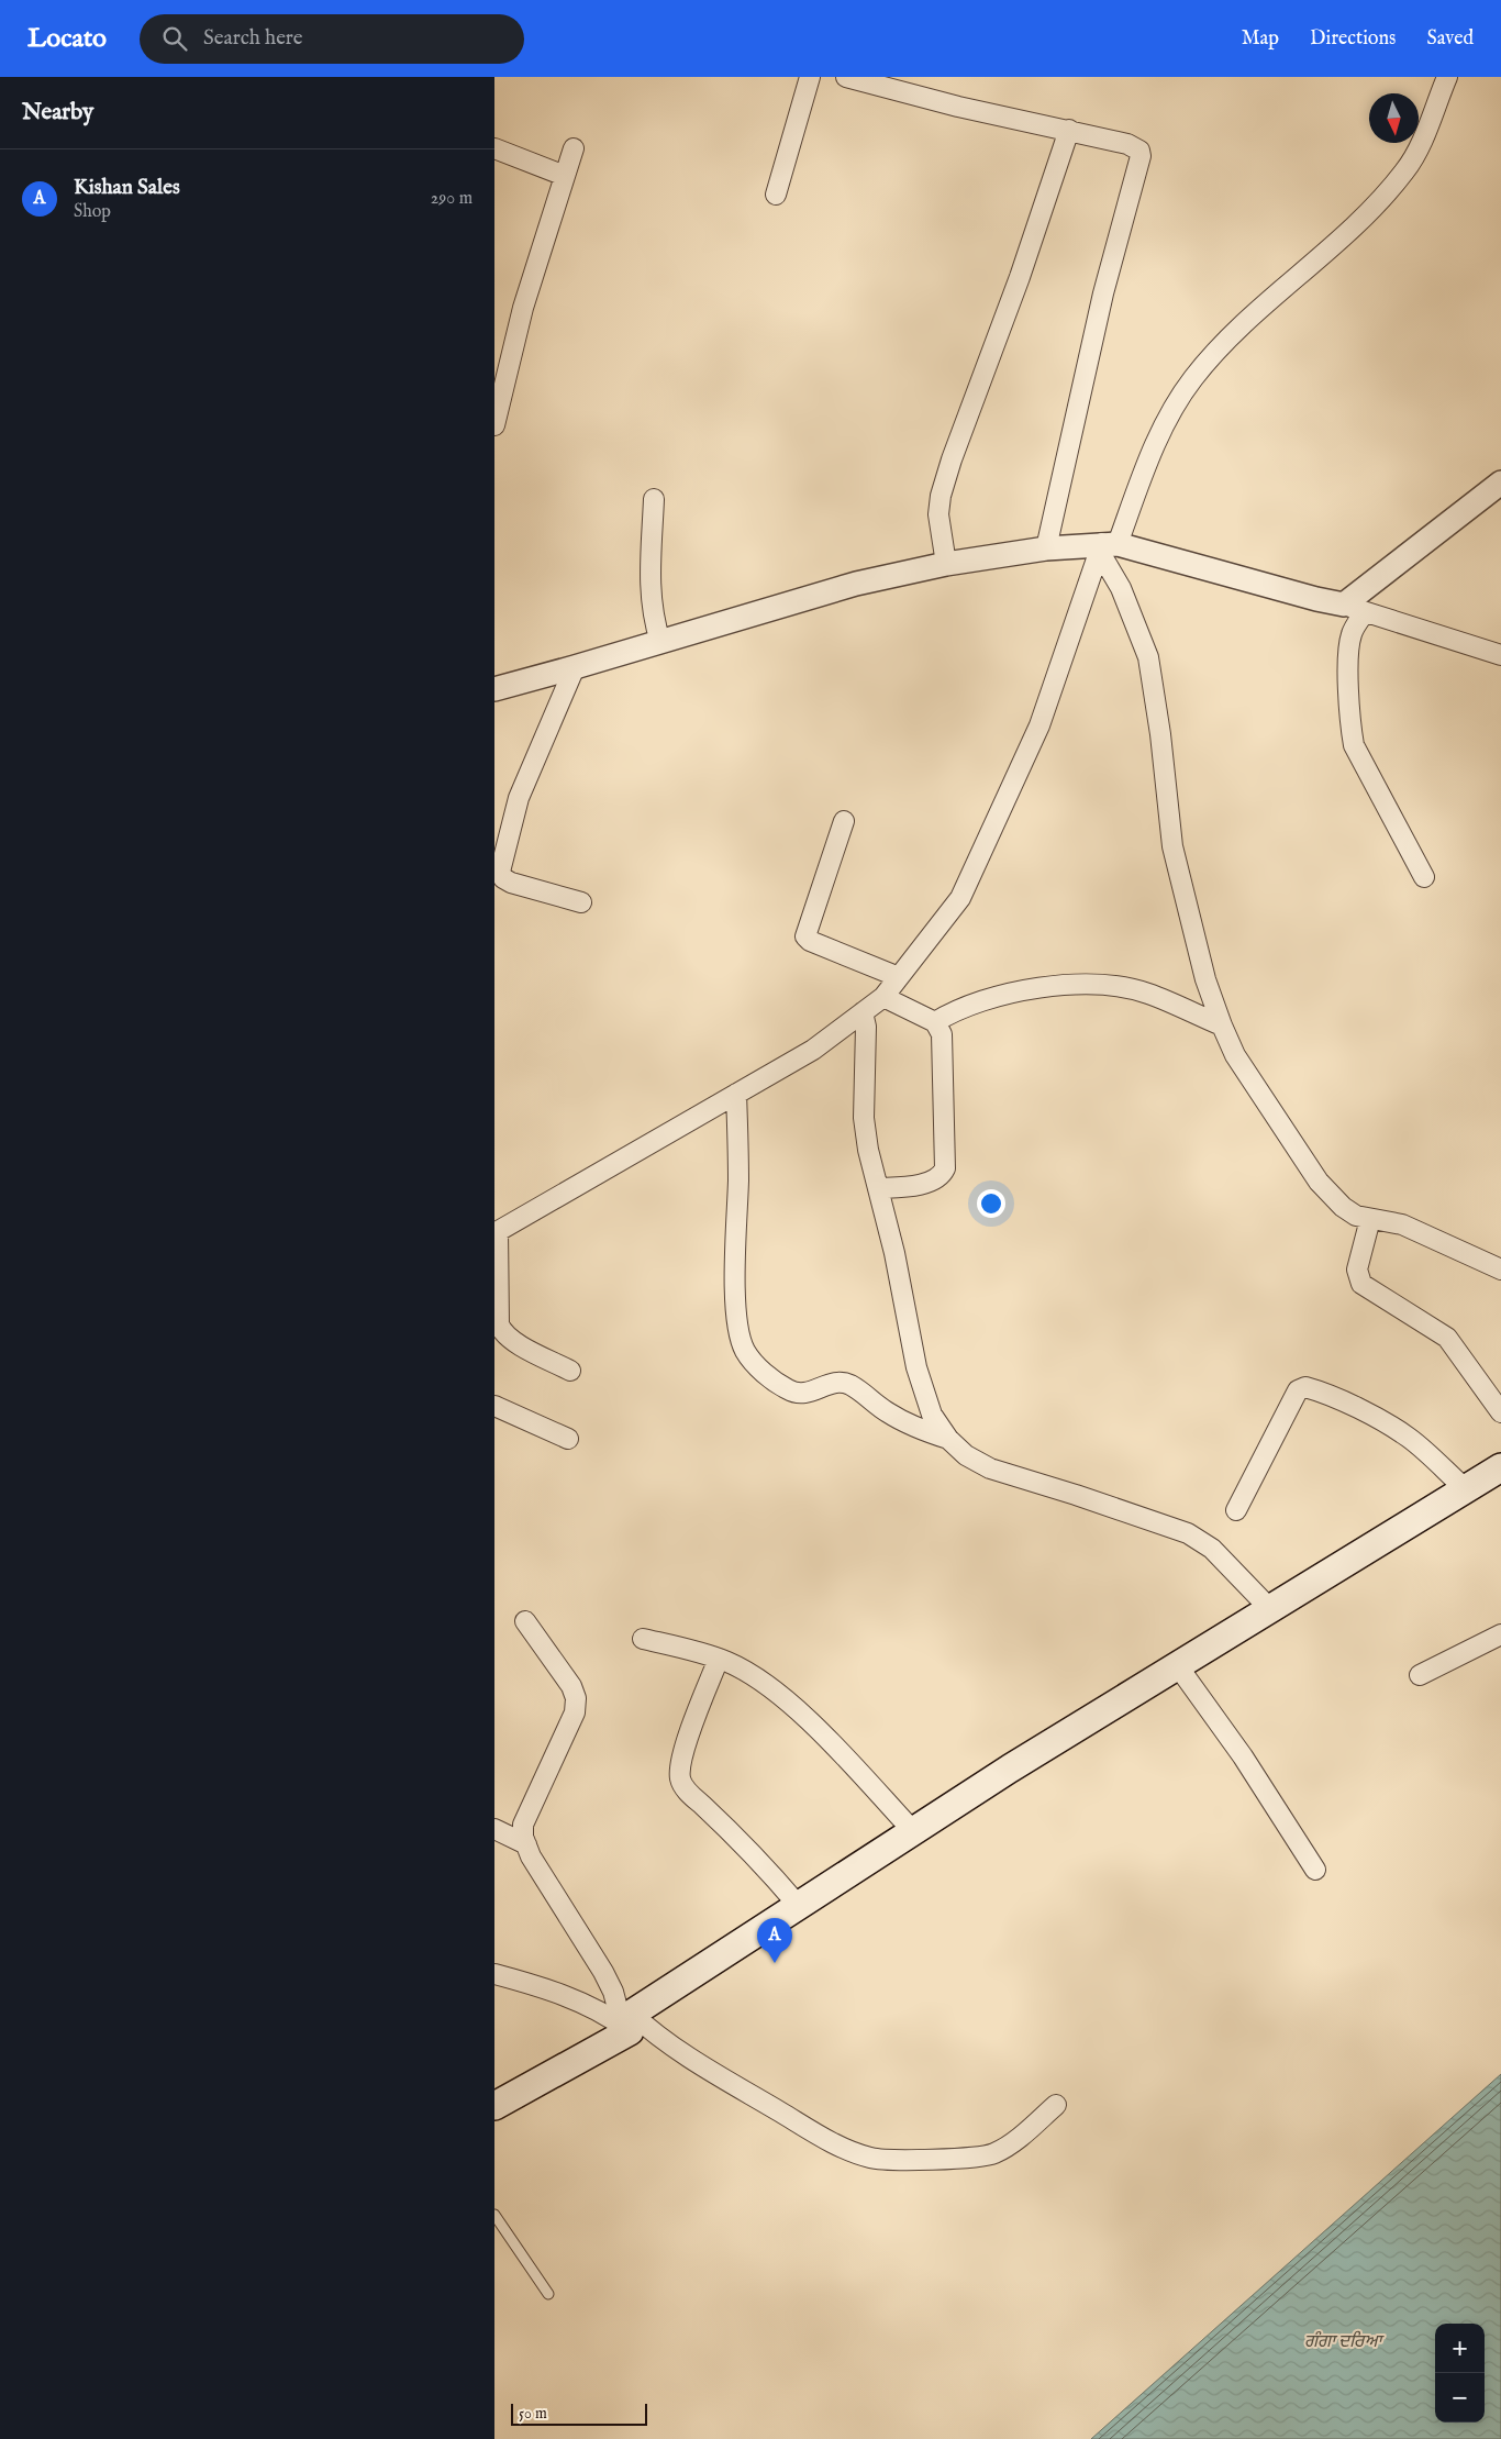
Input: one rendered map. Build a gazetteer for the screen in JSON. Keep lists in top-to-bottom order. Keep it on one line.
{"water":["ਗੰਗਾ ਦਰਿਆ"],"scale_bar":"50 m","north":"bottom","page":{"header":"Locato","search":"Search here","nav":["Map","Directions","Saved"],"heading":"Nearby","list":[{"mark":"A","name":"Kishan Sales","note":"Shop","value":"290 m"}],"pins":"A","map_buttons":["+","−"],"scale":"50 m"}}
